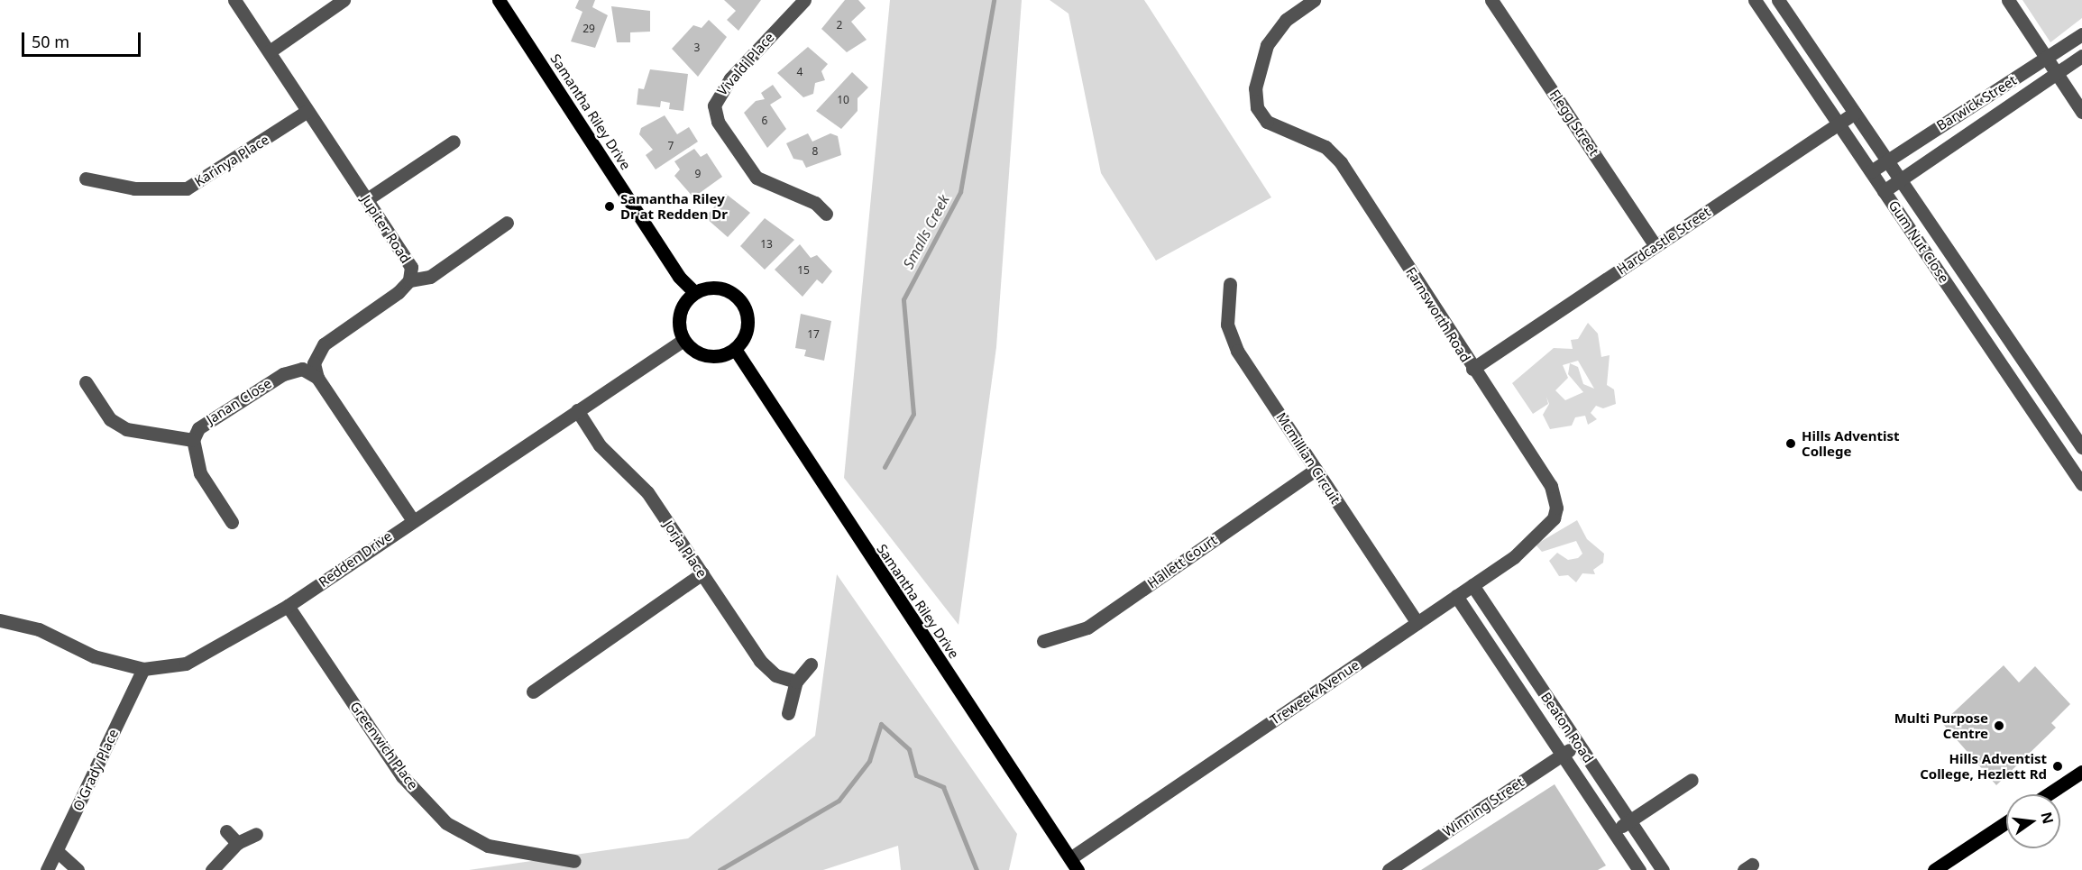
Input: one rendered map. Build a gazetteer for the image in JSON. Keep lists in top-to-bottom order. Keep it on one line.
{"streets":{"main road":["Samantha Riley Drive"],"street":["Vivaldi Place","Barwick Street","Flegg Street","Karinya Place","Jupiter Road","Hardcastle Street","Gum Nut Close","Farnsworth Road","Janan Close","Mcmillian Circuit","Jorja Place","Redden Drive","Hallett Court","Treweek Avenue","Beaton Road","Greenwich Place","O'Grady Place","Winning Street"]},"crossings":[["Barwick Street","Gum Nut Close"],["Samantha Riley Drive","Redden Drive"],["Samantha Riley Drive","Treweek Avenue"],["Flegg Street","Hardcastle Street"],["Karinya Place","Jupiter Road"],["Jupiter Road","Janan Close"],["Hardcastle Street","Gum Nut Close"],["Hardcastle Street","Farnsworth Road"],["Farnsworth Road","Treweek Avenue"],["Mcmillian Circuit","Hallett Court"],["Mcmillian Circuit","Treweek Avenue"],["Jorja Place","Redden Drive"],["Redden Drive","Greenwich Place"],["Redden Drive","O'Grady Place"],["Treweek Avenue","Beaton Road"],["Beaton Road","Winning Street"]],"water":["Smalls Creek"],"places":["Samantha Riley Dr at Redden Dr","Hills Adventist College","Multi Purpose Centre","Hills Adventist College, Hezlett Rd"],"house_numbers":["2","29","3","4","10","6","7","8","9","13","15","17"],"scale_bar":"50 m","north":"right"}
